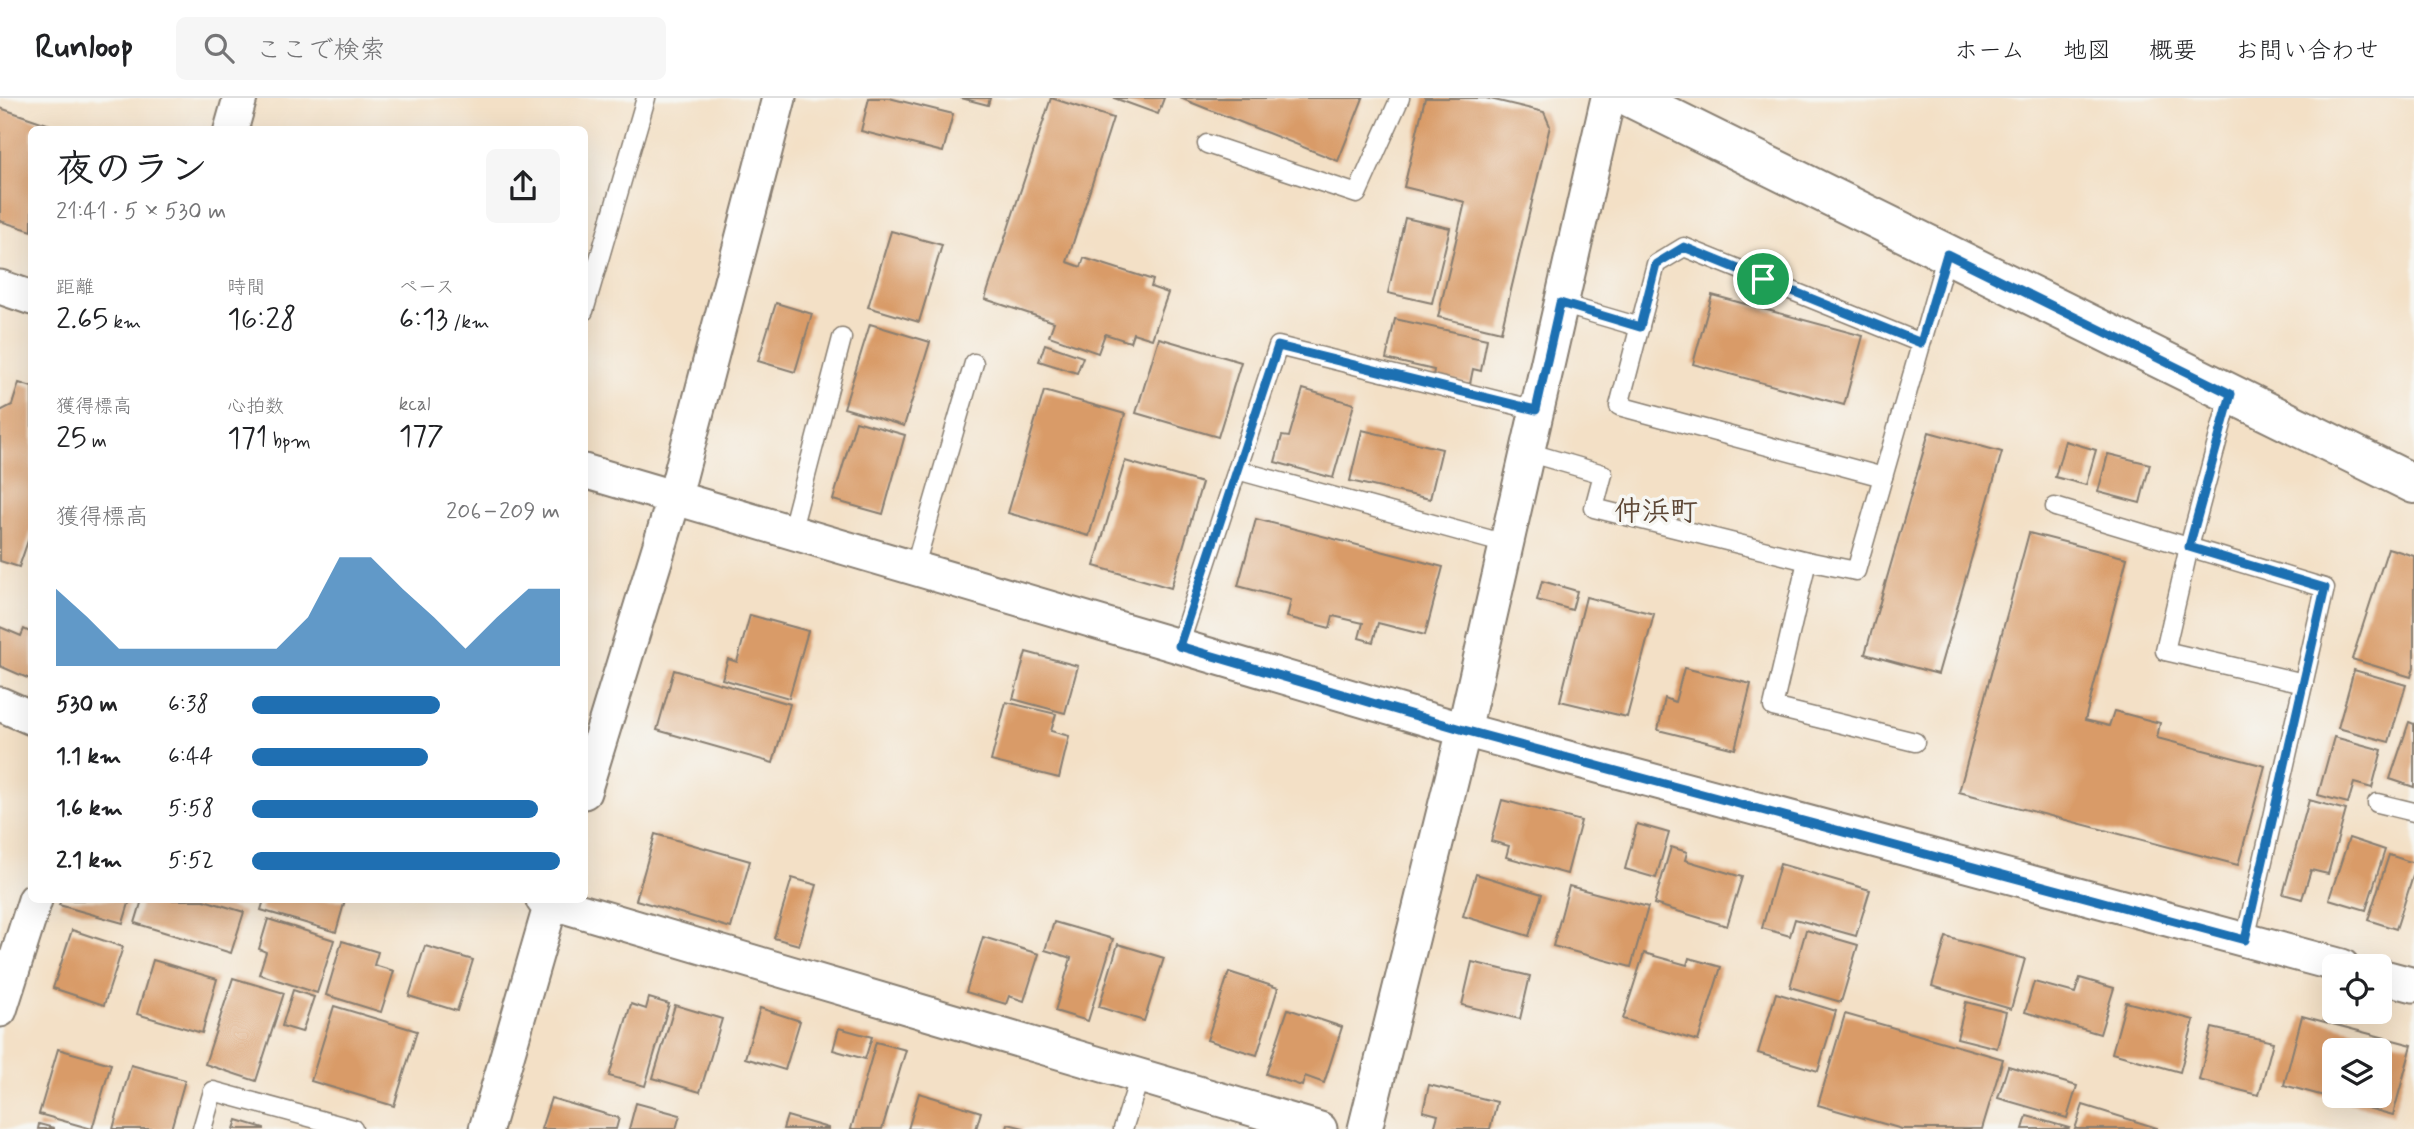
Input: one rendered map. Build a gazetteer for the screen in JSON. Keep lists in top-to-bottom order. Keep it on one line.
{"districts":["仲浜町"],"page":{"header":"Runloop","search":"ここで検索","nav":["ホーム","地図","概要","お問い合わせ"],"heading":["夜のラン","21:41 · 5 × 530 m"],"stats":[["距離","2.65 km"],["時間","16:28"],["ペース","6:13 /km"],["獲得標高","25 m"],["心拍数","171 bpm"],["kcal","177"]],"chart":["獲得標高","206–209 m"],"list":[{"name":"530 m","note":"6:38"},{"name":"1.1 km","note":"6:44"},{"name":"1.6 km","note":"5:58"},{"name":"2.1 km","note":"5:52"}]}}
